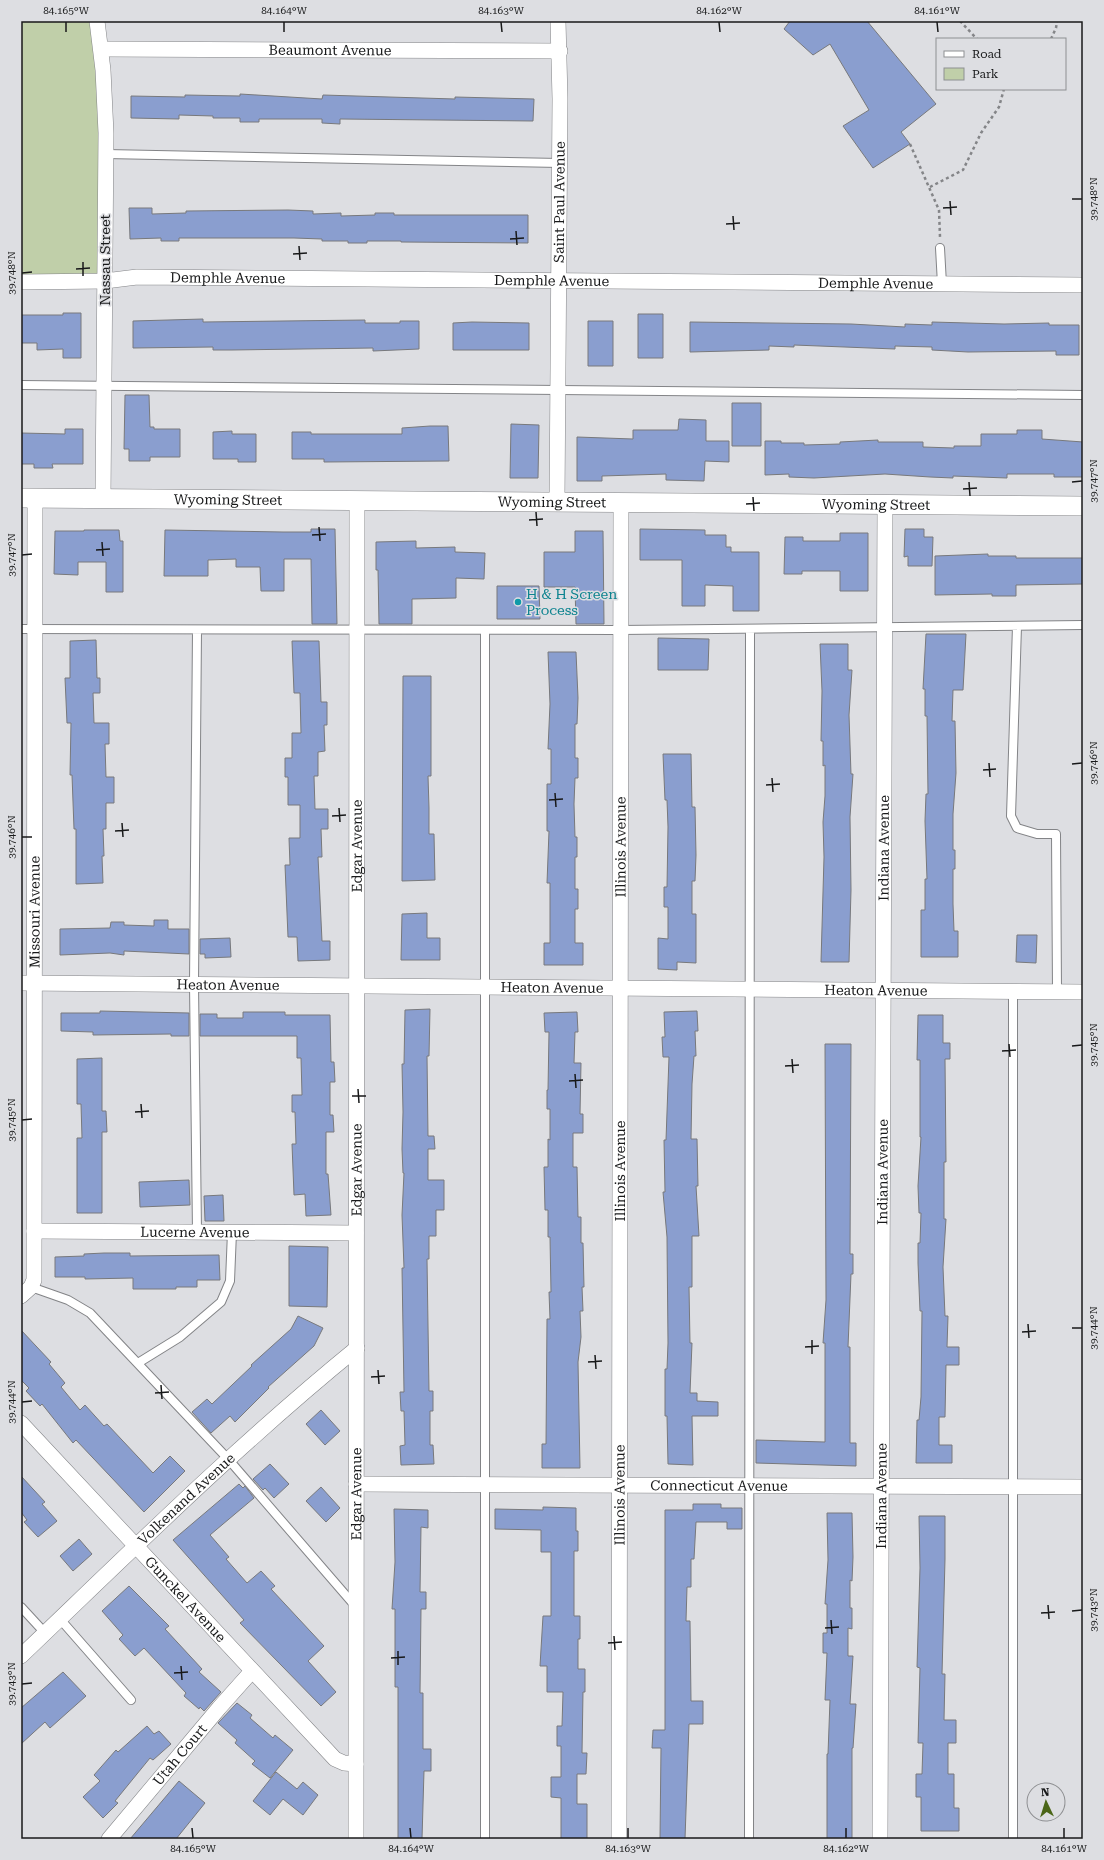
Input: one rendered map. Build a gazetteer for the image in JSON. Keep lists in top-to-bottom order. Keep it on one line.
{"streets":{"street":["Beaumont Avenue","Saint Paul Avenue","Nassau Street","Demphle Avenue","Wyoming Street","Edgar Avenue","Illinois Avenue","Indiana Avenue","Missouri Avenue","Heaton Avenue","Lucerne Avenue","Connecticut Avenue","Volkenand Avenue","Gunckel Avenue","Utah Court"]},"crossings":[["Beaumont Avenue","Saint Paul Avenue"],["Beaumont Avenue","Nassau Street"],["Saint Paul Avenue","Demphle Avenue"],["Saint Paul Avenue","Wyoming Street"],["Nassau Street","Demphle Avenue"],["Nassau Street","Wyoming Street"],["Wyoming Street","Edgar Avenue"],["Wyoming Street","Illinois Avenue"],["Wyoming Street","Indiana Avenue"],["Wyoming Street","Missouri Avenue"],["Edgar Avenue","Heaton Avenue"],["Edgar Avenue","Lucerne Avenue"],["Edgar Avenue","Connecticut Avenue"],["Edgar Avenue","Volkenand Avenue"],["Edgar Avenue","Gunckel Avenue"],["Illinois Avenue","Heaton Avenue"],["Illinois Avenue","Connecticut Avenue"],["Indiana Avenue","Heaton Avenue"],["Indiana Avenue","Connecticut Avenue"],["Missouri Avenue","Heaton Avenue"],["Missouri Avenue","Lucerne Avenue"],["Volkenand Avenue","Gunckel Avenue"],["Gunckel Avenue","Utah Court"]],"places":["H & H Screen Process"],"legend":["Road","Park"],"north":"top","coordinates":["84.165°W","84.164°W","84.163°W","84.162°W","84.161°W","39.748°N","39.747°N","39.746°N","39.745°N","39.744°N","39.743°N"]}
